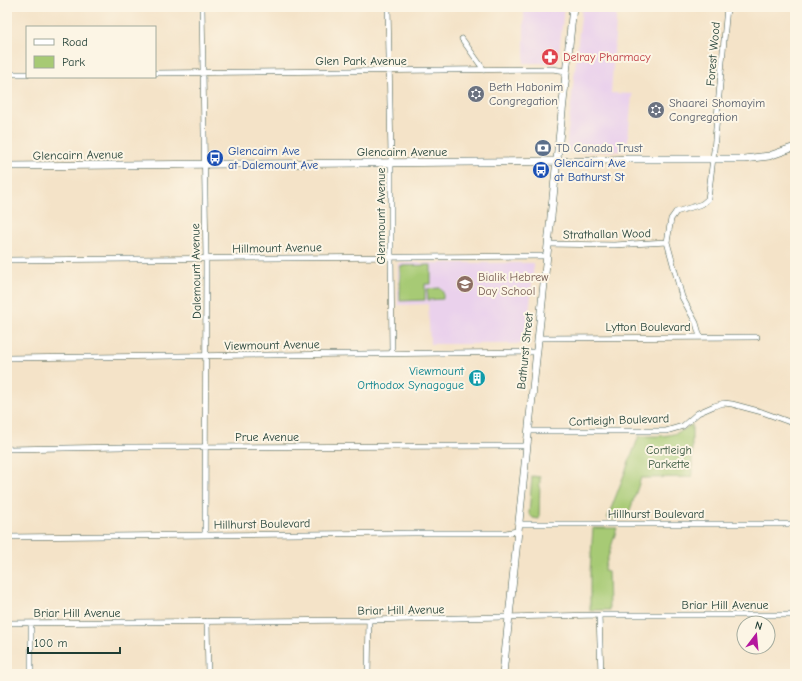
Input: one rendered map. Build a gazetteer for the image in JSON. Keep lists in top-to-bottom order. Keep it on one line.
{"streets":{"street":["Forest Wood","Glen Park Avenue","Glencairn Avenue","Glenmount Avenue","Strathallan Wood","Hillmount Avenue","Dalemount Avenue","Lytton Boulevard","Viewmount Avenue","Bathurst Street","Cortleigh Boulevard","Prue Avenue","Hillhurst Boulevard","Briar Hill Avenue"]},"crossings":[["Forest Wood","Glencairn Avenue"],["Forest Wood","Strathallan Wood"],["Forest Wood","Lytton Boulevard"],["Glen Park Avenue","Glenmount Avenue"],["Glen Park Avenue","Dalemount Avenue"],["Glen Park Avenue","Bathurst Street"],["Glencairn Avenue","Glenmount Avenue"],["Glencairn Avenue","Dalemount Avenue"],["Glencairn Avenue","Bathurst Street"],["Glenmount Avenue","Hillmount Avenue"],["Glenmount Avenue","Viewmount Avenue"],["Strathallan Wood","Bathurst Street"],["Hillmount Avenue","Dalemount Avenue"],["Hillmount Avenue","Bathurst Street"],["Dalemount Avenue","Viewmount Avenue"],["Dalemount Avenue","Prue Avenue"],["Dalemount Avenue","Hillhurst Boulevard"],["Lytton Boulevard","Bathurst Street"],["Viewmount Avenue","Bathurst Street"],["Bathurst Street","Cortleigh Boulevard"],["Bathurst Street","Prue Avenue"],["Bathurst Street","Hillhurst Boulevard"],["Bathurst Street","Briar Hill Avenue"]],"parks":["Cortleigh Parkette"],"places":{"pharmacy":["Delray Pharmacy"],"synagogue":["Beth Habonim Congregation","Shaarei Shomayim Congregation"],"bank":["TD Canada Trust"],"bus stop":["Glencairn Ave at Dalemount Ave","Glencairn Ave at Bathurst St"],"school or university":["Bialik Hebrew Day School"],"building":["Viewmount Orthodox Synagogue"]},"legend":["Road","Park"],"scale_bar":"100 m","north":"top"}
